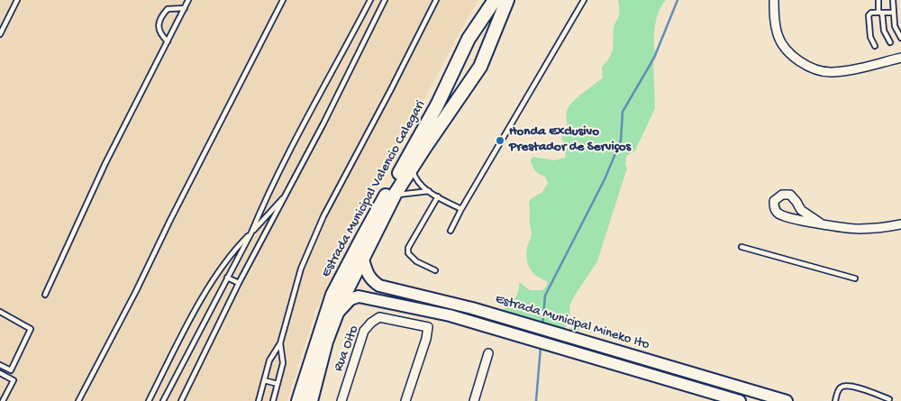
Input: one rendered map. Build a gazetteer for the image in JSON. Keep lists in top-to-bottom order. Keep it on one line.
{"streets":{"main road":["Estrada Municipal Valencio Calegari"],"street":["Estrada Municipal Mineko Ito","Rua Oito"]},"crossings":[["Estrada Municipal Valencio Calegari","Estrada Municipal Mineko Ito"]],"places":["Honda Exclusivo Prestador de Serviços"]}
